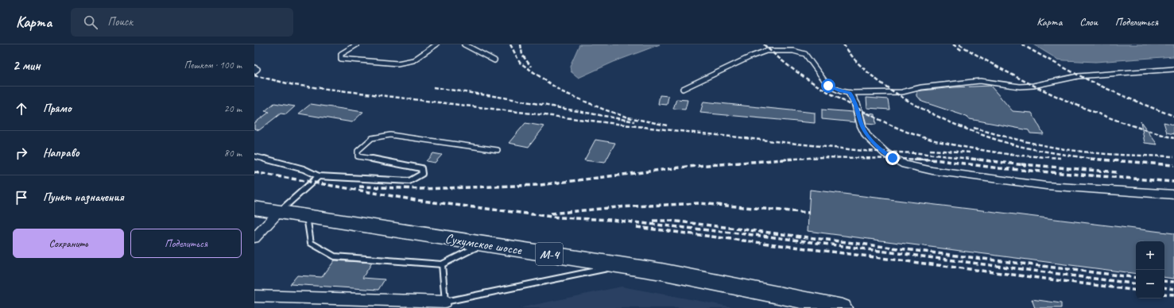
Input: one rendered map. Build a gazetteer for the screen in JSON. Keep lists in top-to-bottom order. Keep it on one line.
{"streets":{"highway":["Сухумское шоссе","М-4"]},"page":{"header":"Карта","search":"Поиск","nav":["Карта","Слои","Поделиться"],"heading":["2 мин","Пешком · 100 m"],"list":[["Прямо","20 m"],["Направо","80 m"],"Пункт назначения"],"buttons":["Сохранить","Поделиться"],"map_buttons":["+","−"]}}
